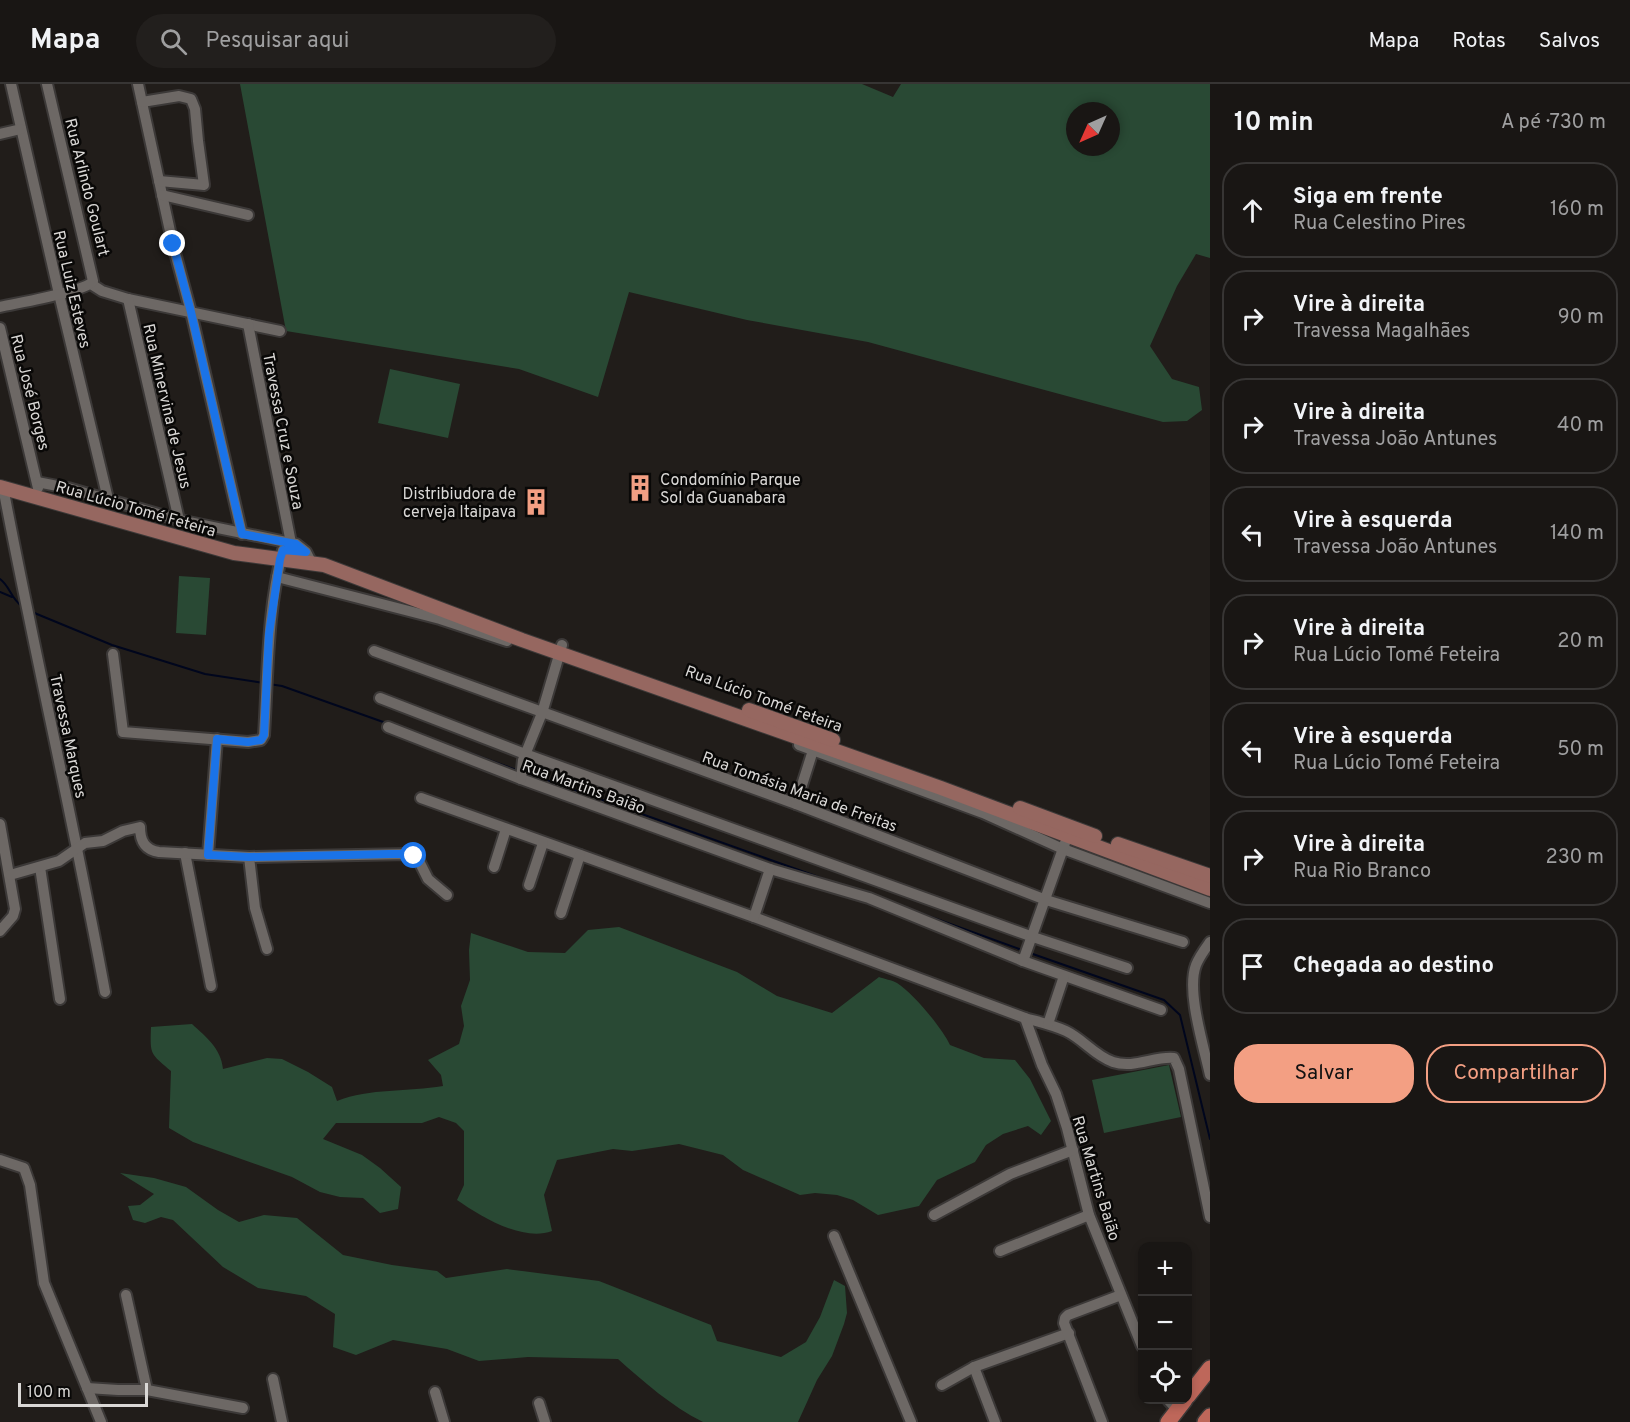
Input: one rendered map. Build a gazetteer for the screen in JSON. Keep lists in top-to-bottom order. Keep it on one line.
{"streets":{"main road":["Rua Lúcio Tomé Feteira"],"street":["Rua Arlindo Goulart","Rua Luiz Esteves","Rua José Borges","Rua Minervina de Jesus","Travessa Cruz e Souza","Travessa Marques","Rua Martins Baião","Rua Tomásia Maria de Freitas"]},"crossings":[["Rua Luiz Esteves","Rua Lúcio Tomé Feteira"],["Rua José Borges","Rua Lúcio Tomé Feteira"],["Rua Minervina de Jesus","Rua Lúcio Tomé Feteira"],["Travessa Cruz e Souza","Rua Lúcio Tomé Feteira"],["Rua Lúcio Tomé Feteira","Travessa Marques"]],"places":{"building":["Condomínio Parque Sol da Guanabara","Distribiudora de cerveja Itaipava"]},"scale_bar":"100 m","north":"bottom left","page":{"header":"Mapa","search":"Pesquisar aqui","nav":["Mapa","Rotas","Salvos"],"heading":["10 min","A pé · 730 m"],"list":[["Siga em frente","Rua Celestino Pires","160 m"],["Vire à direita","Travessa Magalhães","90 m"],["Vire à direita","Travessa João Antunes","40 m"],["Vire à esquerda","Travessa João Antunes","140 m"],["Vire à direita","Rua Lúcio Tomé Feteira","20 m"],["Vire à esquerda","Rua Lúcio Tomé Feteira","50 m"],["Vire à direita","Rua Rio Branco","230 m"],"Chegada ao destino"],"buttons":["Salvar","Compartilhar"],"map_buttons":["+","−"],"scale":"100 m"}}
